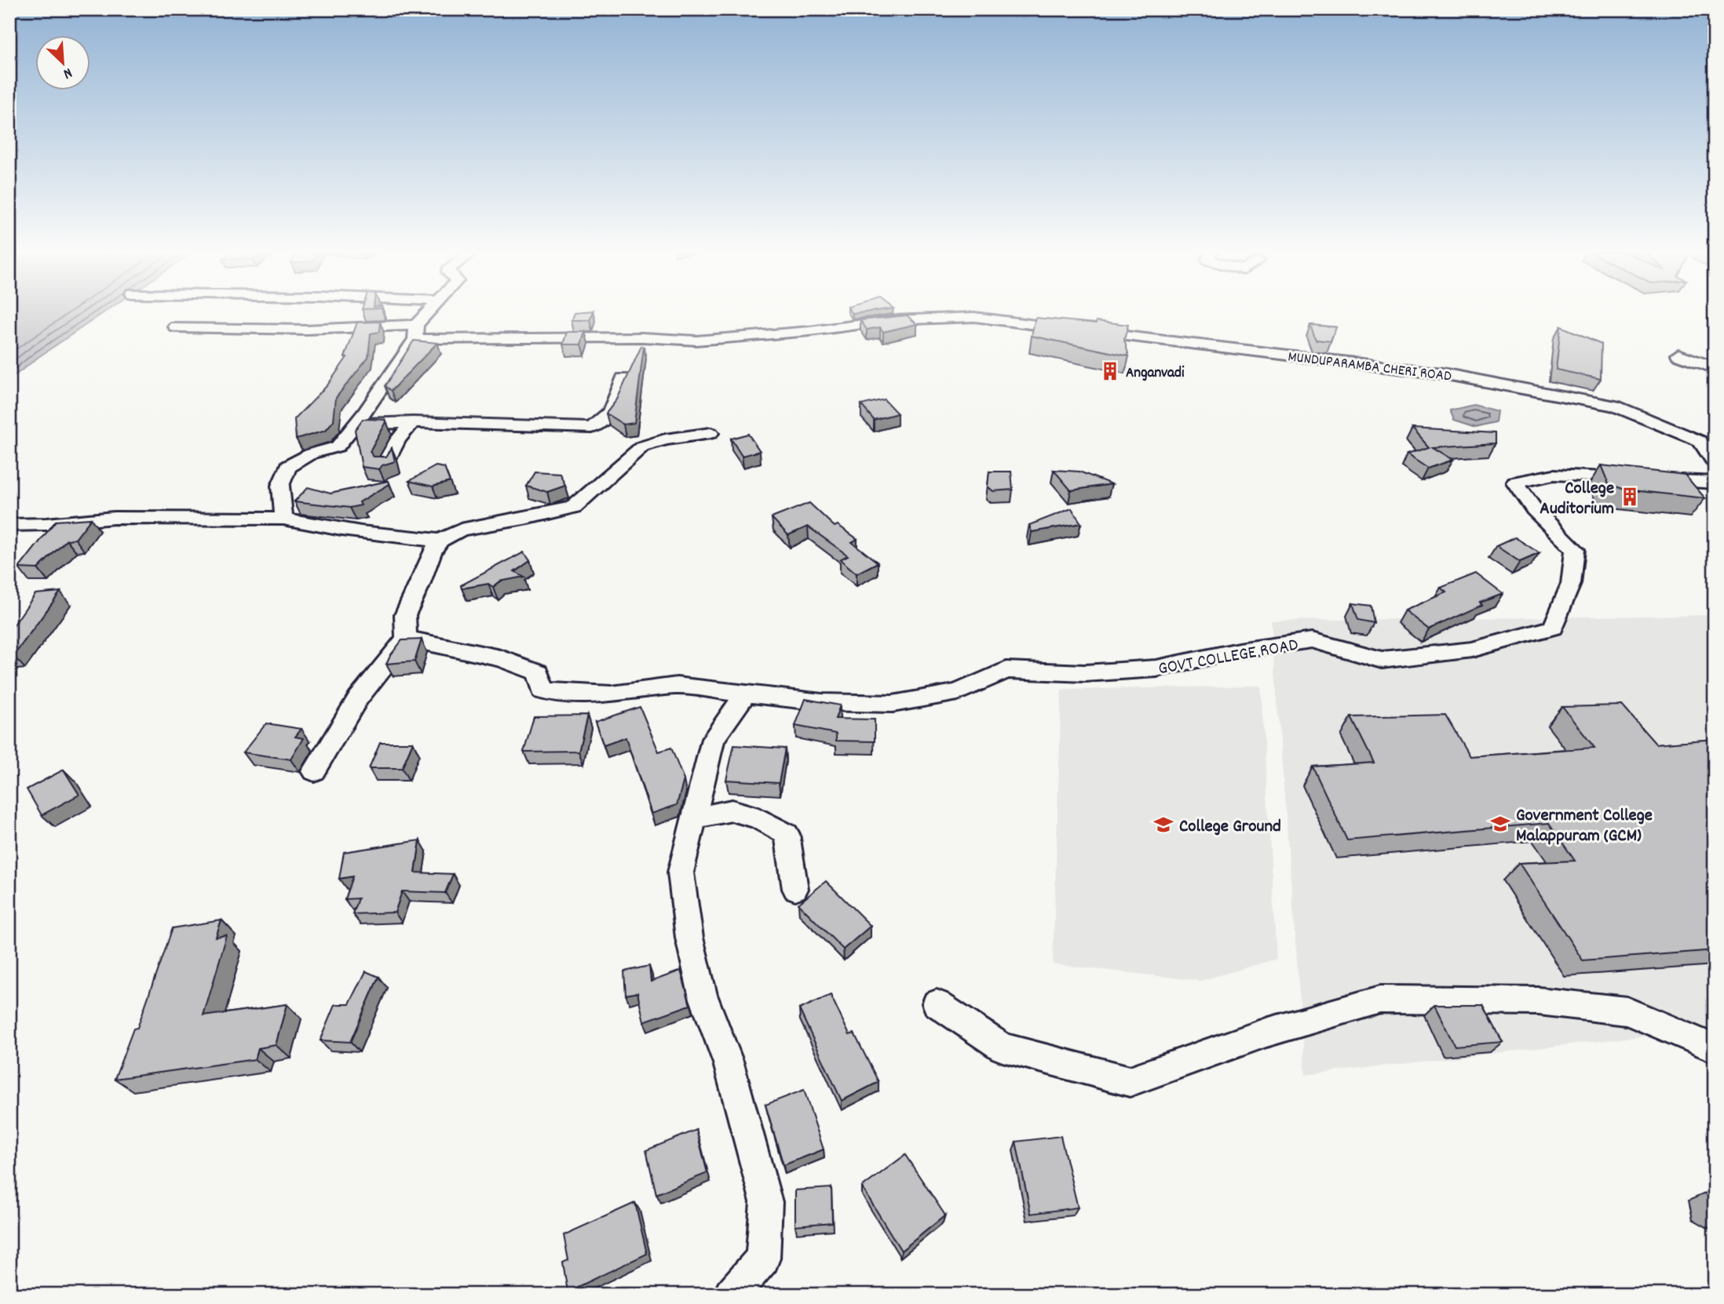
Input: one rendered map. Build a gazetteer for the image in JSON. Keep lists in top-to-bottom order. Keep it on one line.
{"streets":{"street":["MUNDUPARAMBA CHERI ROAD","GOVT COLLEGE ROAD"]},"places":{"building":["Anganvadi","College Auditorium"],"school or university":["Government College Malappuram (GCM)","College Ground"]},"north":"bottom right"}
